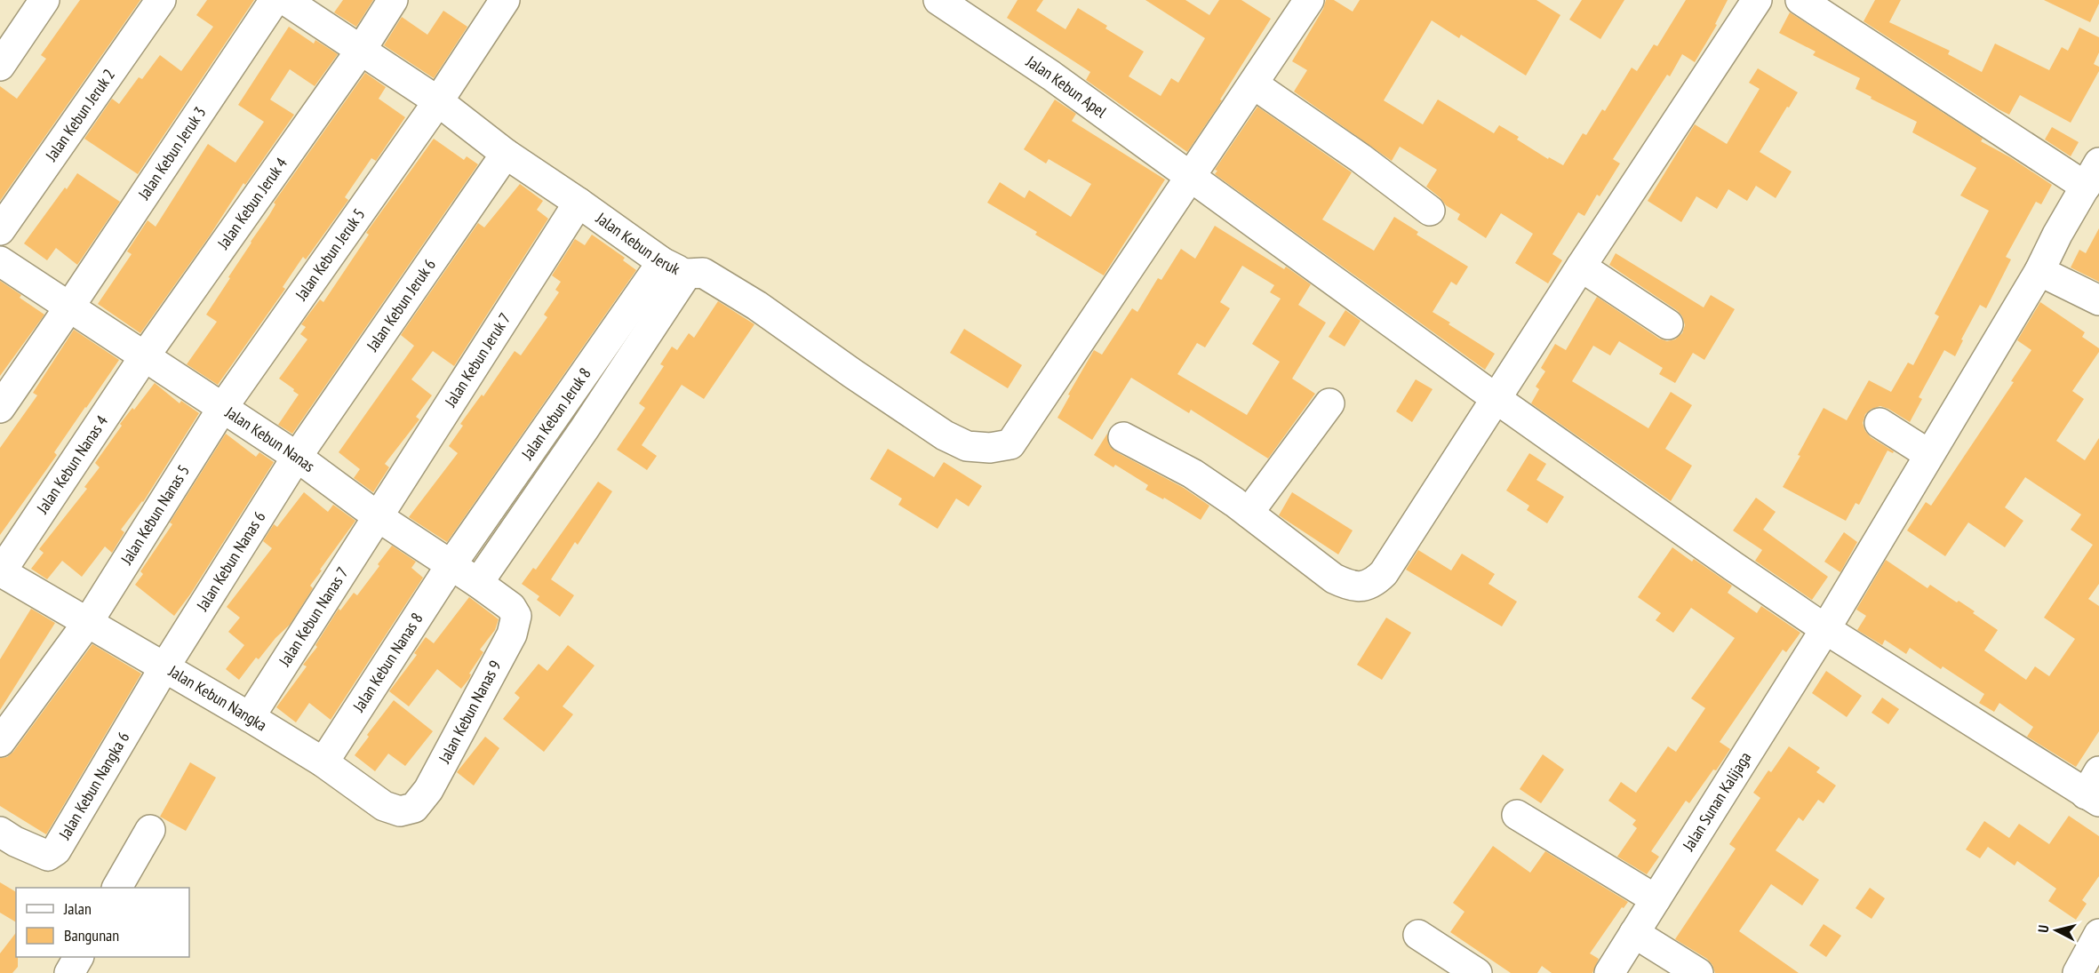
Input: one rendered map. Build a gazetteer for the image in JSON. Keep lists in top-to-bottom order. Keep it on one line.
{"streets":{"street":["Jalan Kebun Apel","Jalan Kebun Jeruk 2","Jalan Kebun Jeruk 3","Jalan Kebun Jeruk 4","Jalan Kebun Jeruk","Jalan Kebun Jeruk 5","Jalan Kebun Jeruk 6","Jalan Kebun Jeruk 7","Jalan Kebun Jeruk 8","Jalan Kebun Nanas","Jalan Kebun Nanas 4","Jalan Kebun Nanas 5","Jalan Kebun Nanas 6","Jalan Kebun Nanas 7","Jalan Kebun Nanas 8","Jalan Kebun Nangka","Jalan Kebun Nanas 9","Jalan Kebun Nangka 6","Jalan Sunan Kalijaga"]},"crossings":[["Jalan Kebun Apel","Jalan Sunan Kalijaga"],["Jalan Kebun Jeruk 3","Jalan Kebun Nanas"],["Jalan Kebun Jeruk 4","Jalan Kebun Jeruk"],["Jalan Kebun Jeruk 4","Jalan Kebun Nanas"],["Jalan Kebun Jeruk 4","Jalan Kebun Nanas 4"],["Jalan Kebun Jeruk","Jalan Kebun Jeruk 5"],["Jalan Kebun Jeruk","Jalan Kebun Jeruk 6"],["Jalan Kebun Jeruk","Jalan Kebun Jeruk 7"],["Jalan Kebun Jeruk","Jalan Kebun Jeruk 8"],["Jalan Kebun Jeruk","Jalan Kebun Nanas"],["Jalan Kebun Jeruk 5","Jalan Kebun Nanas"],["Jalan Kebun Jeruk 5","Jalan Kebun Nanas 5"],["Jalan Kebun Jeruk 6","Jalan Kebun Nanas"],["Jalan Kebun Jeruk 6","Jalan Kebun Nanas 6"],["Jalan Kebun Jeruk 7","Jalan Kebun Nanas"],["Jalan Kebun Jeruk 7","Jalan Kebun Nanas 7"],["Jalan Kebun Jeruk 8","Jalan Kebun Nanas"],["Jalan Kebun Jeruk 8","Jalan Kebun Nanas 8"],["Jalan Kebun Nanas","Jalan Kebun Nanas 4"],["Jalan Kebun Nanas","Jalan Kebun Nanas 5"],["Jalan Kebun Nanas","Jalan Kebun Nanas 6"],["Jalan Kebun Nanas","Jalan Kebun Nanas 7"],["Jalan Kebun Nanas","Jalan Kebun Nanas 8"],["Jalan Kebun Nanas","Jalan Kebun Nanas 9"],["Jalan Kebun Nanas 4","Jalan Kebun Nangka"],["Jalan Kebun Nanas 5","Jalan Kebun Nangka"],["Jalan Kebun Nanas 6","Jalan Kebun Nangka"],["Jalan Kebun Nanas 6","Jalan Kebun Nangka 6"],["Jalan Kebun Nanas 7","Jalan Kebun Nangka"],["Jalan Kebun Nanas 8","Jalan Kebun Nangka"],["Jalan Kebun Nangka","Jalan Kebun Nanas 9"],["Jalan Kebun Nangka","Jalan Kebun Nangka 6"]],"legend":["Jalan","Bangunan"],"north":"left"}
